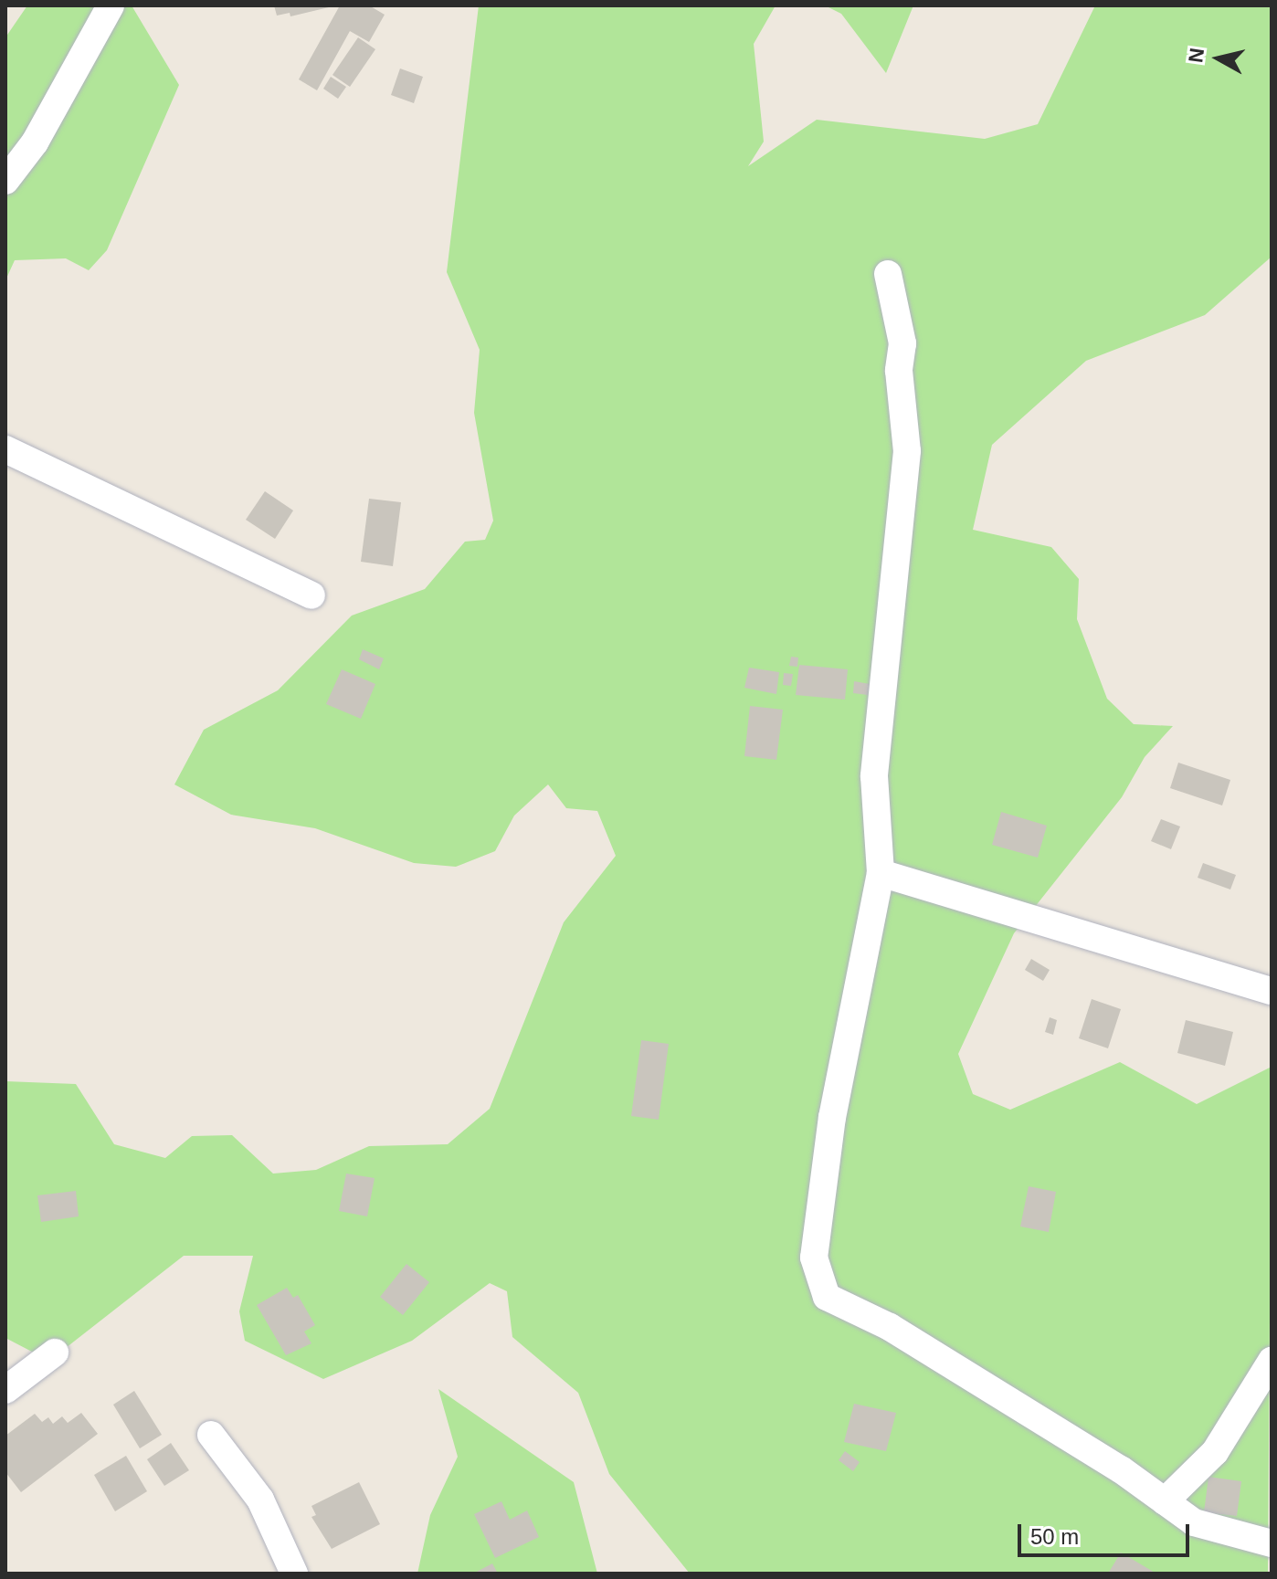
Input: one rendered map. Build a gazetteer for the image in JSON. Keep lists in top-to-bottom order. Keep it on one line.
{"scale_bar":"50 m","north":"left"}
